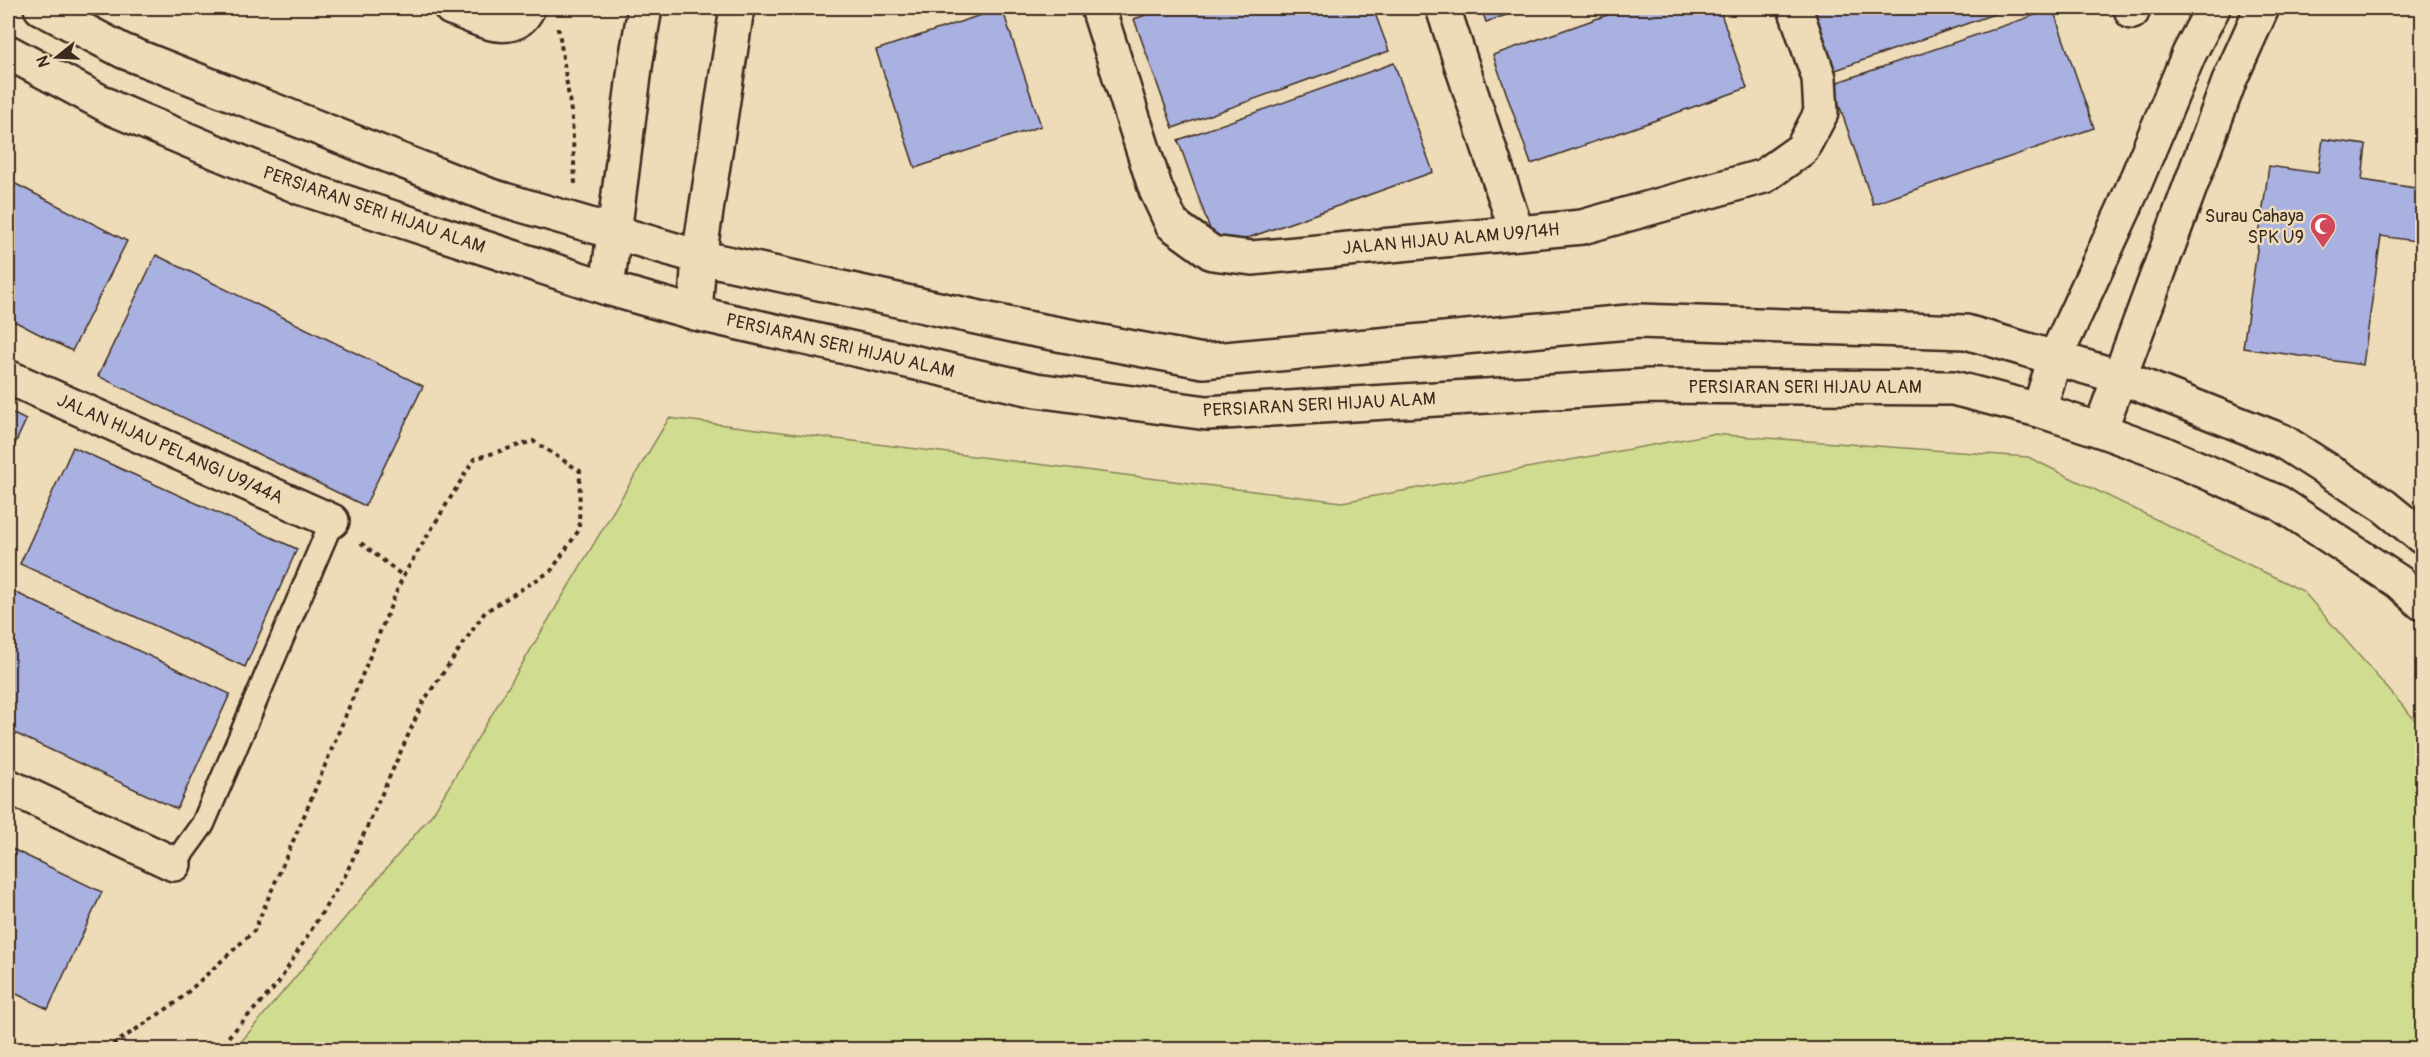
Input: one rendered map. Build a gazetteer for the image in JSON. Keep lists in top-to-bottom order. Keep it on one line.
{"streets":{"street":["PERSIARAN SERI HIJAU ALAM","JALAN HIJAU ALAM U9/14H","JALAN HIJAU PELANGI U9/44A"]},"places":{"mosque":["Surau Cahaya SPK U9"]},"north":"left"}
